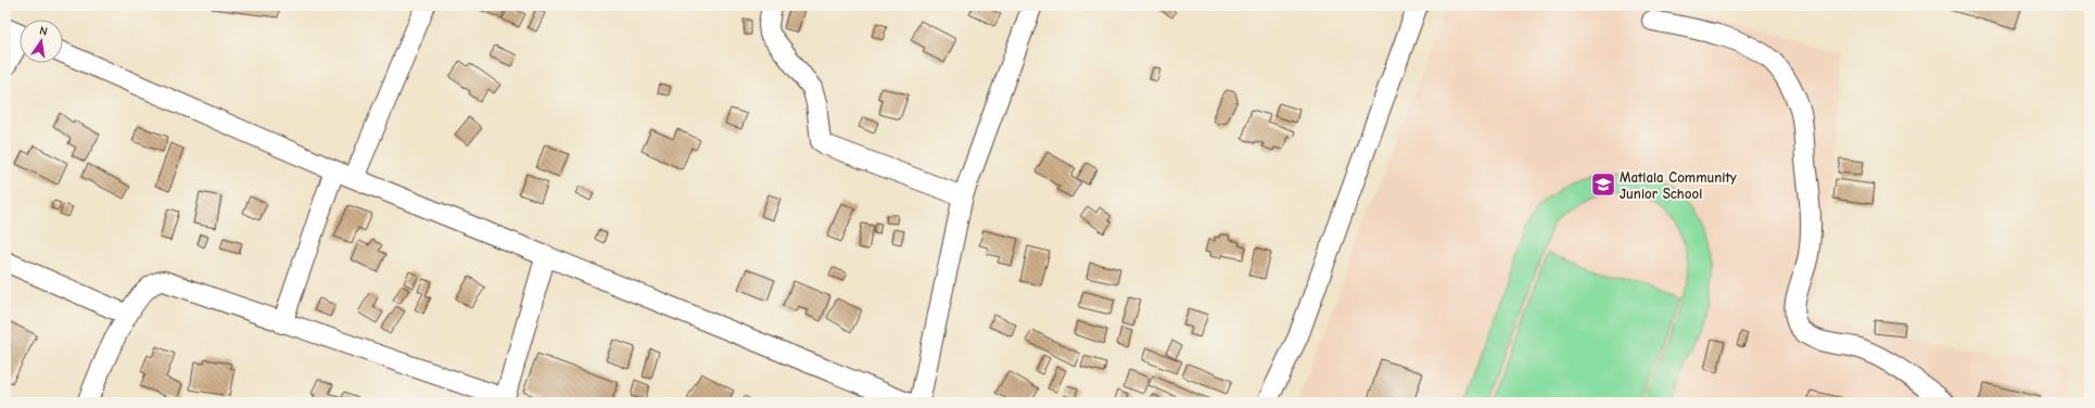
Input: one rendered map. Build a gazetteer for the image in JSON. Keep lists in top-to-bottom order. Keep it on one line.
{"places":{"school or university":["Matlala Community Junior School"]},"north":"top"}
